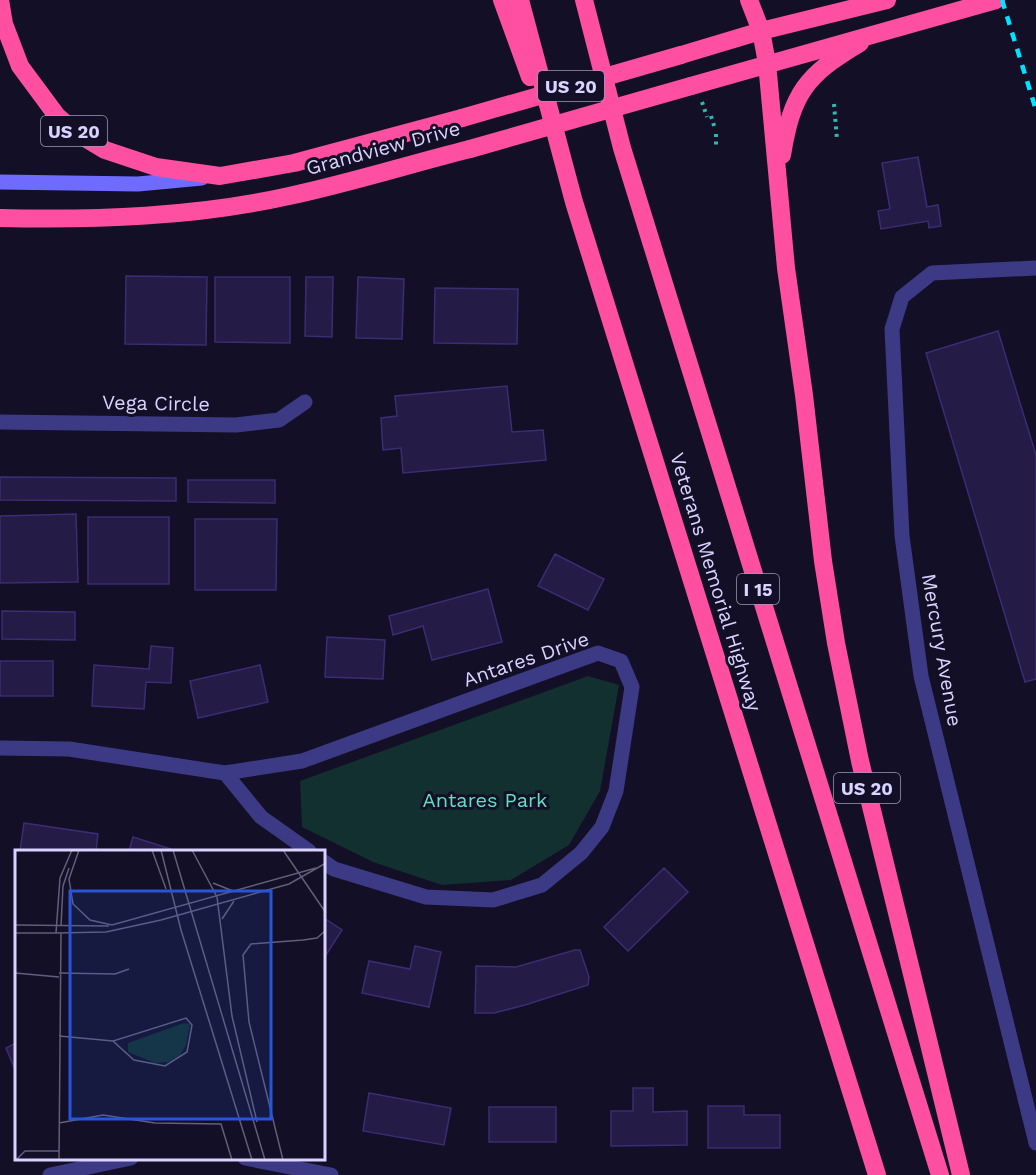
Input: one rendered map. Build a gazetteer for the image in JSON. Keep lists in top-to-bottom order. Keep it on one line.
{"streets":{"highway":["US 20","Grandview Drive","Veterans Memorial Highway","I 15"],"street":["Vega Circle","Mercury Avenue","Antares Drive"]},"crossings":[["US 20","Grandview Drive"],["US 20","Veterans Memorial Highway"]],"parks":["Antares Park"]}
